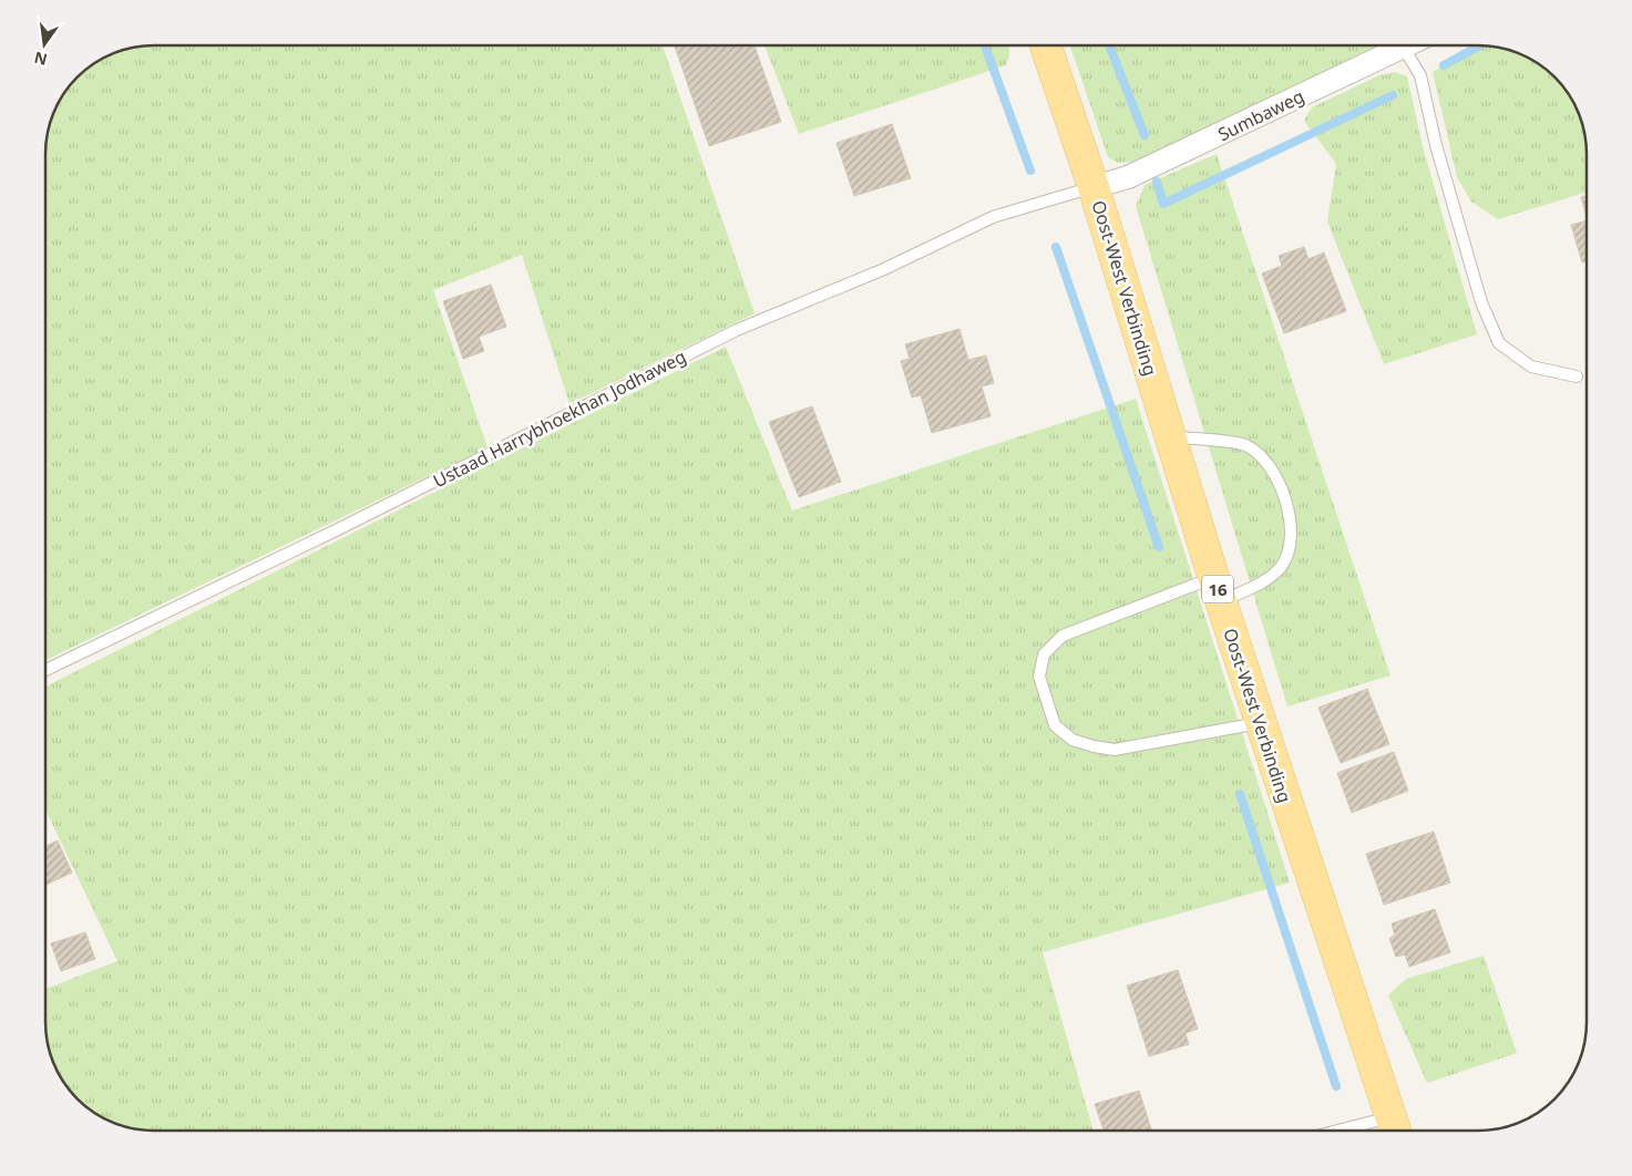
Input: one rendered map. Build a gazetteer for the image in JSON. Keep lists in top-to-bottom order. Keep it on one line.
{"streets":{"main road":["Oost-West Verbinding","16"],"street":["Sumbaweg"],"lane":["Ustaad Harrybhoekhan Jodhaweg"]},"crossings":[["Sumbaweg","Oost-West Verbinding"],["Sumbaweg","Ustaad Harrybhoekhan Jodhaweg"],["Oost-West Verbinding","Ustaad Harrybhoekhan Jodhaweg"]],"north":"bottom"}
